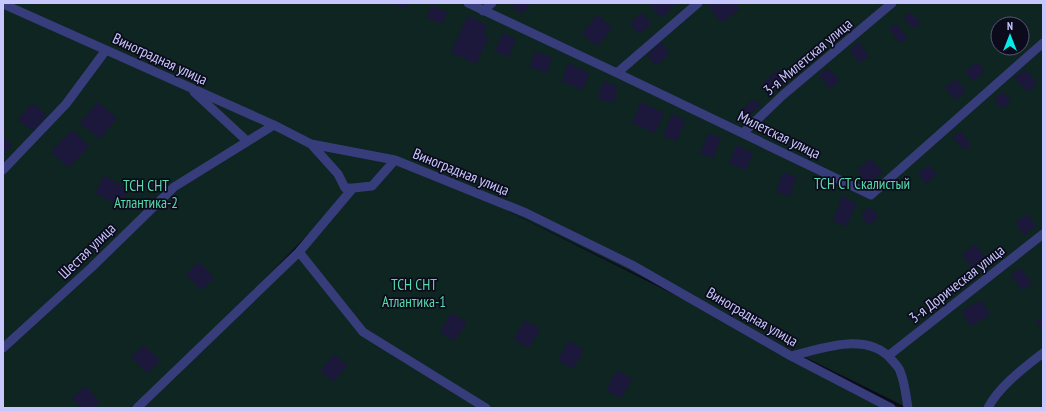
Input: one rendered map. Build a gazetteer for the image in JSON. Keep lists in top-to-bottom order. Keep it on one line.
{"streets":{"lane":["3-я Милетская улица","Виноградная улица","Милетская улица","Шестая улица","3-я Дорическая улица"]},"crossings":[["3-я Милетская улица","Милетская улица"],["Виноградная улица","Шестая улица"]],"parks":["ТСН СТ Скалистый","ТСН СНТ Атлантика-2","ТСН СНТ Атлантика-1"],"north":"top"}
